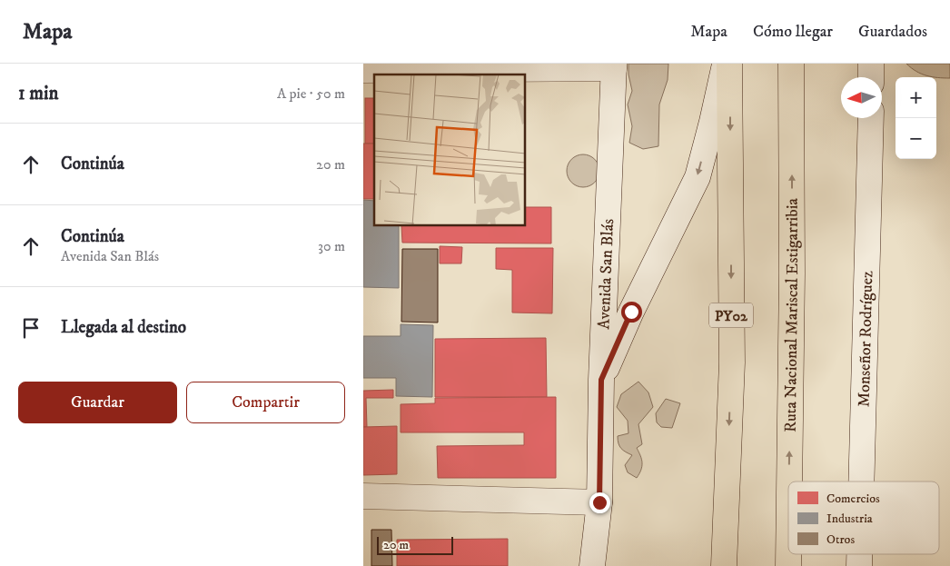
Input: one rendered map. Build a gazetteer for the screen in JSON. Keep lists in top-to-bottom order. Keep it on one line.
{"streets":{"highway":["PY02","Ruta Nacional Mariscal Estigarribia"],"street":["Avenida San Blás","Monseñor Rodríguez"]},"legend":["Comercios","Industria","Otros"],"scale_bar":"20 m","north":"left","page":{"header":"Mapa","nav":["Mapa","Cómo llegar","Guardados"],"heading":["1 min","A pie · 50 m"],"map_buttons":["+","−"],"list":[["Continúa","20 m"],["Continúa","Avenida San Blás","30 m"],"Llegada al destino"],"buttons":["Guardar","Compartir"],"scale":"20 m"}}
